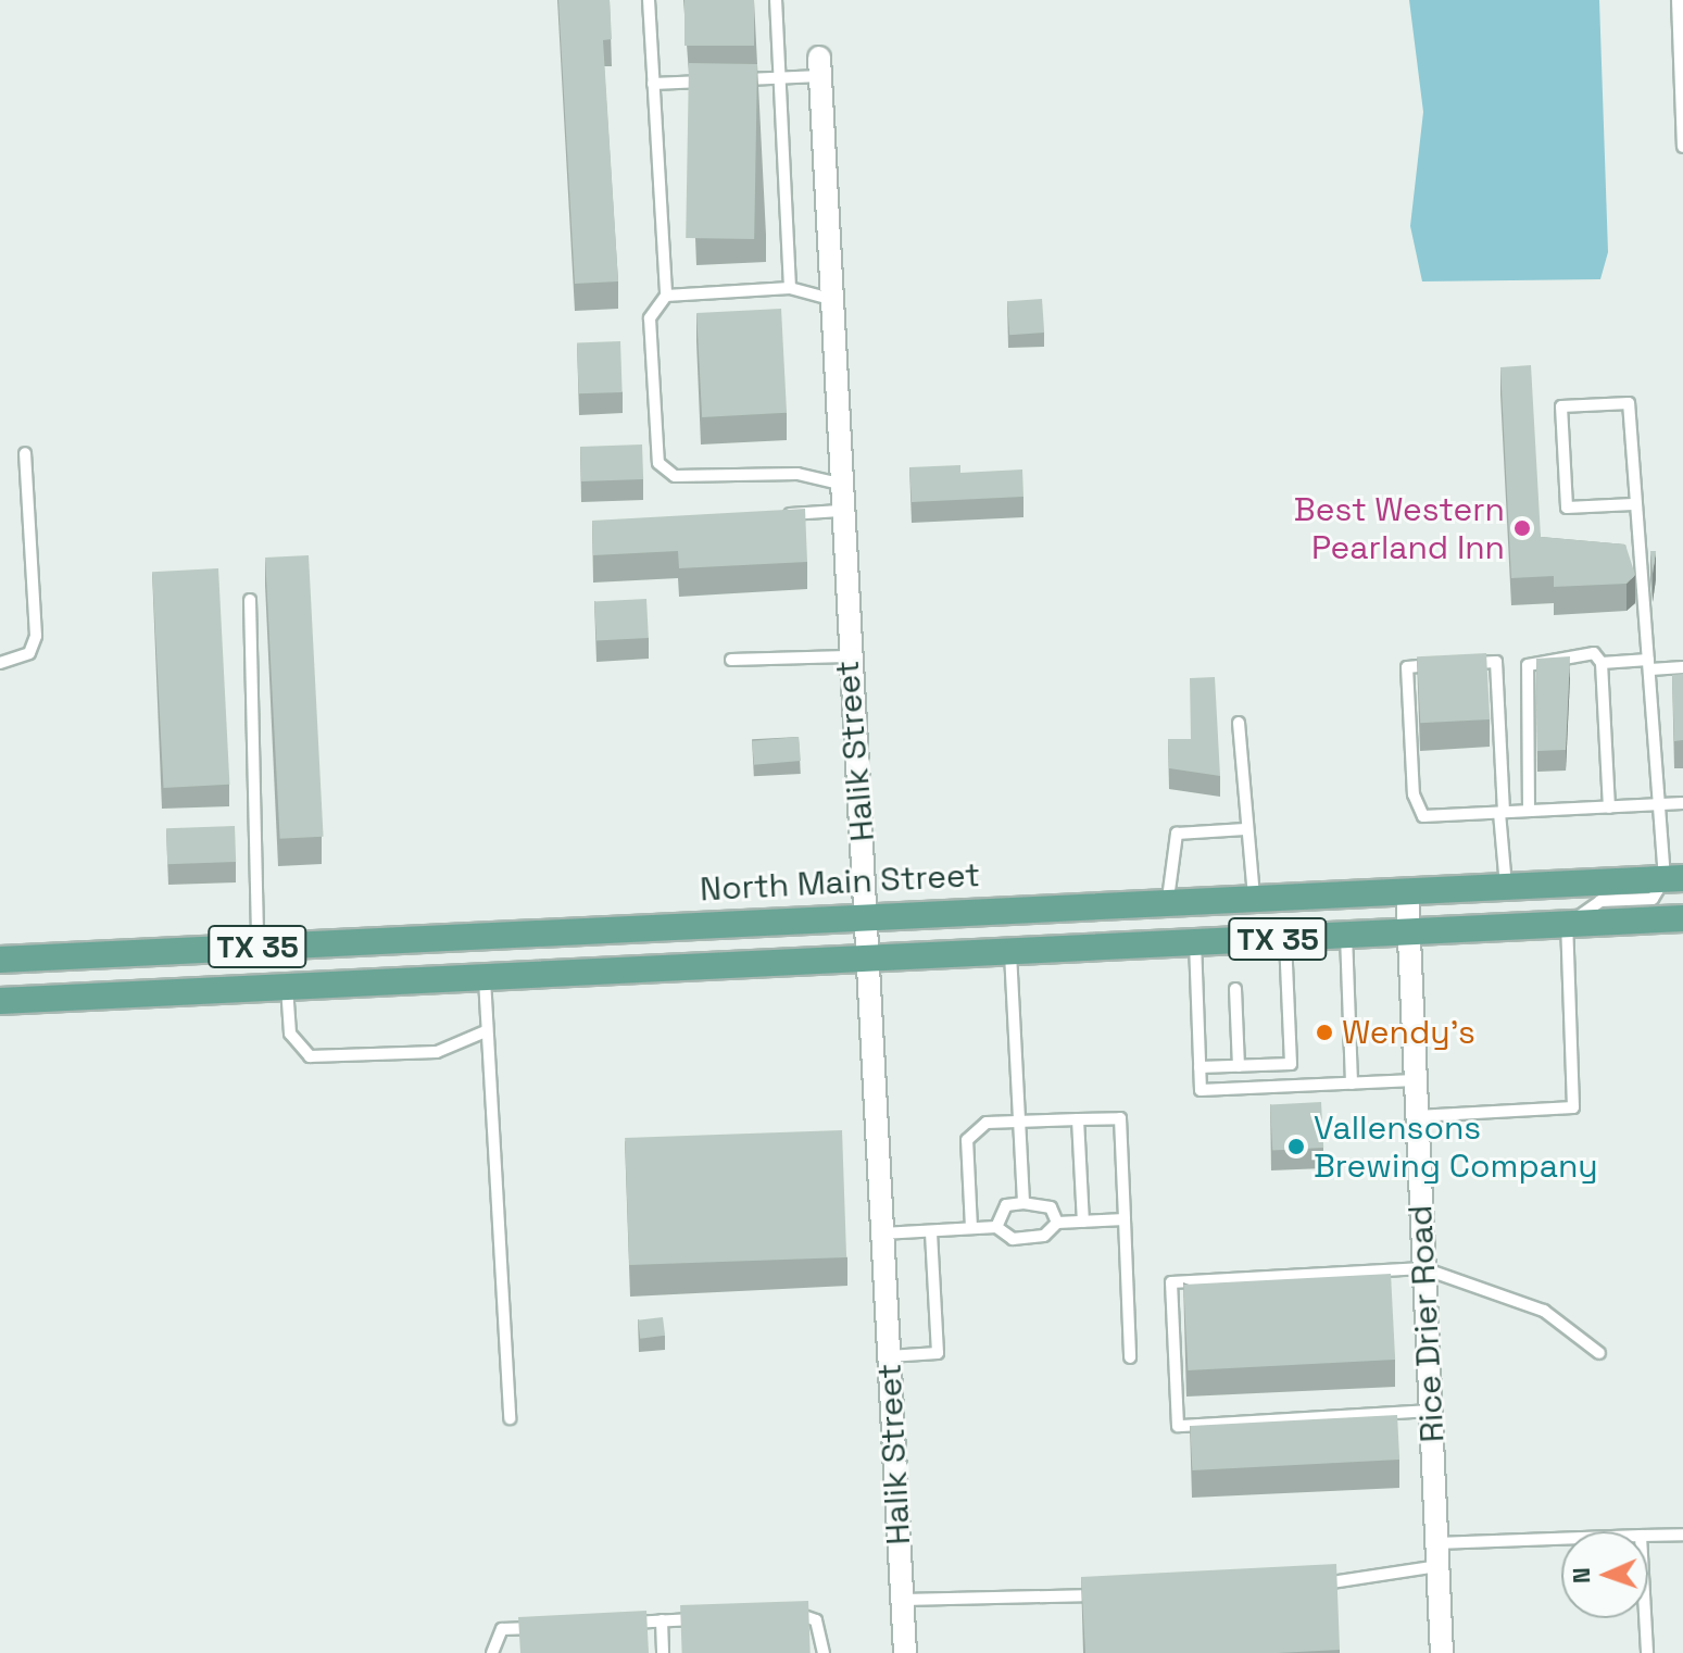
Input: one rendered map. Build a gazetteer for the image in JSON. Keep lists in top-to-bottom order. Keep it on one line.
{"streets":{"main road":["North Main Street","TX 35"],"street":["Halik Street","Rice Drier Road"]},"crossings":[["Halik Street","North Main Street"],["Halik Street","TX 35"],["North Main Street","Rice Drier Road"],["TX 35","Rice Drier Road"]],"places":["Best Western Pearland Inn","Wendy's","Vallensons Brewing Company"],"north":"left"}
